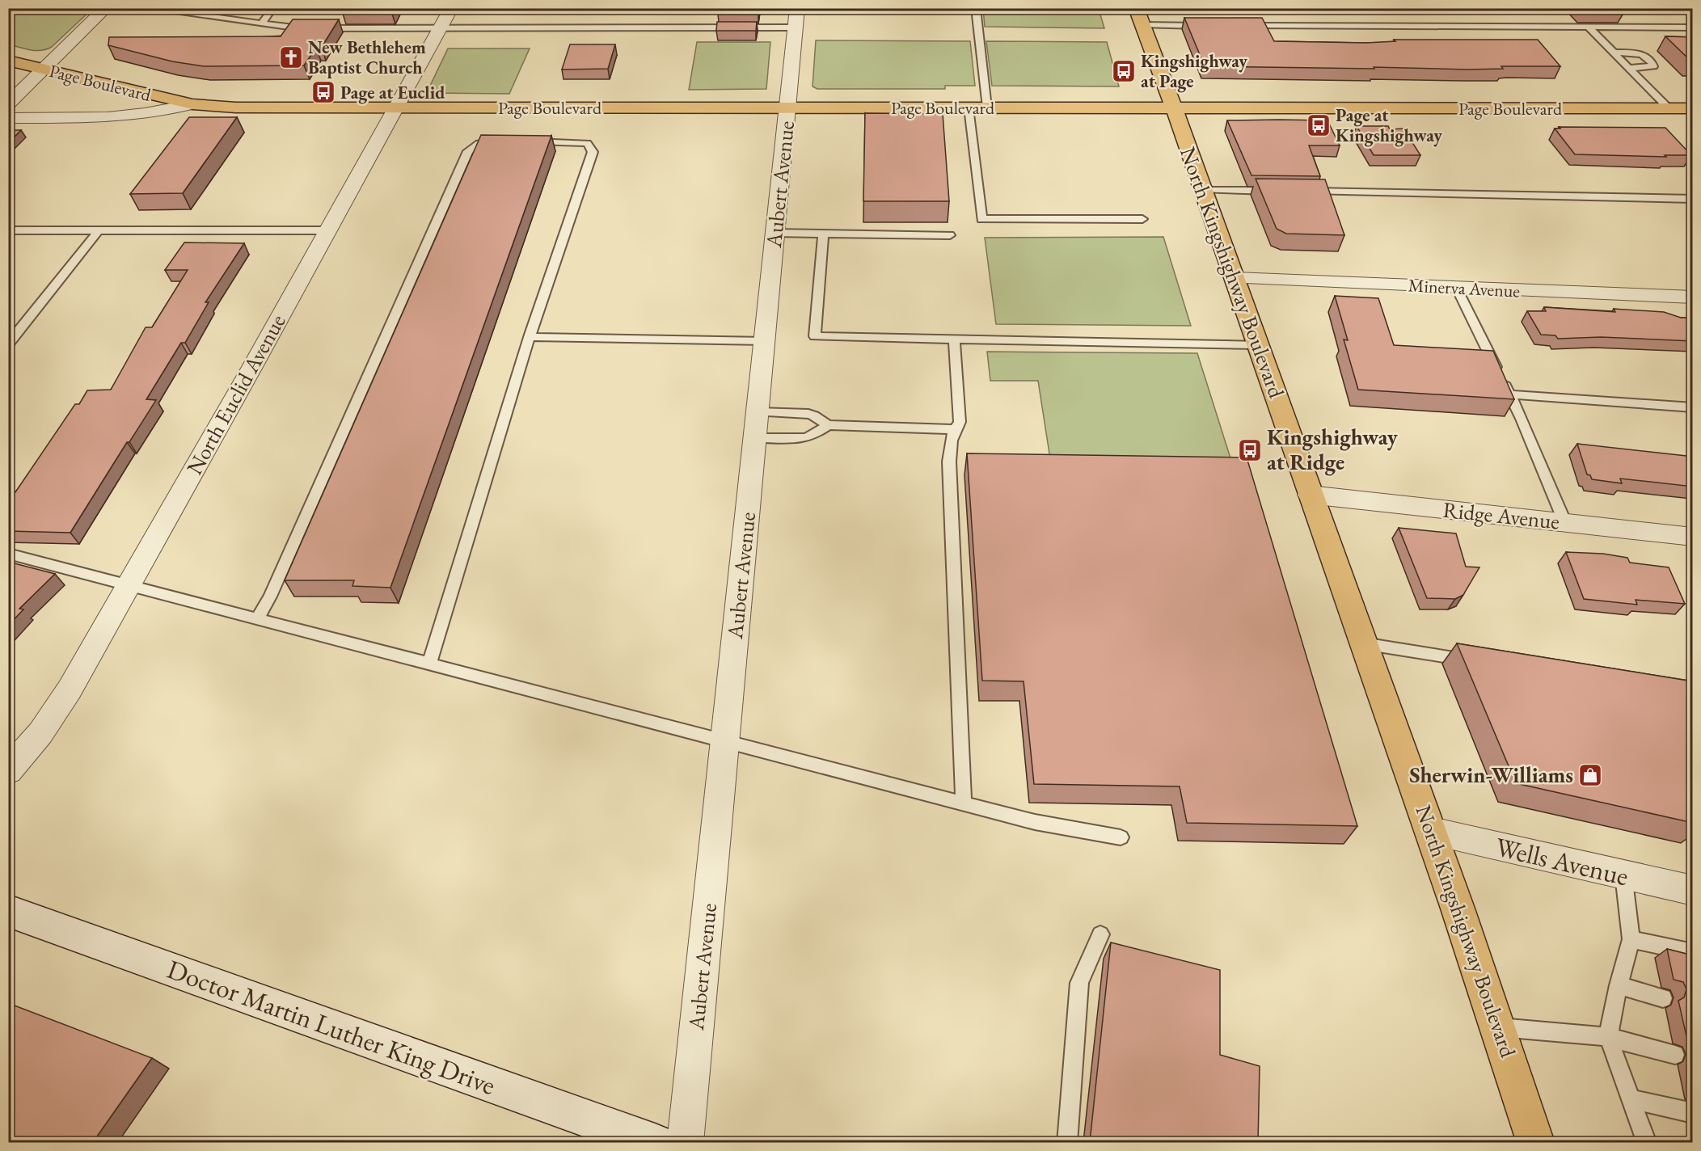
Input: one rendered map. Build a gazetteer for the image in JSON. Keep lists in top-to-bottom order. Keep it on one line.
{"streets":{"main road":["Page Boulevard","North Kingshighway Boulevard","Doctor Martin Luther King Drive"],"street":["Aubert Avenue","Minerva Avenue","North Euclid Avenue","Ridge Avenue","Wells Avenue"]},"crossings":[["Page Boulevard","Aubert Avenue"],["Page Boulevard","North Kingshighway Boulevard"],["Page Boulevard","North Euclid Avenue"],["North Kingshighway Boulevard","Minerva Avenue"],["North Kingshighway Boulevard","Ridge Avenue"],["North Kingshighway Boulevard","Wells Avenue"]],"places":{"church":["New Bethlehem Baptist Church"],"bus stop":["Kingshighway at Page","Page at Euclid","Page at Kingshighway","Kingshighway at Ridge"],"shop":["Sherwin-Williams"]}}
